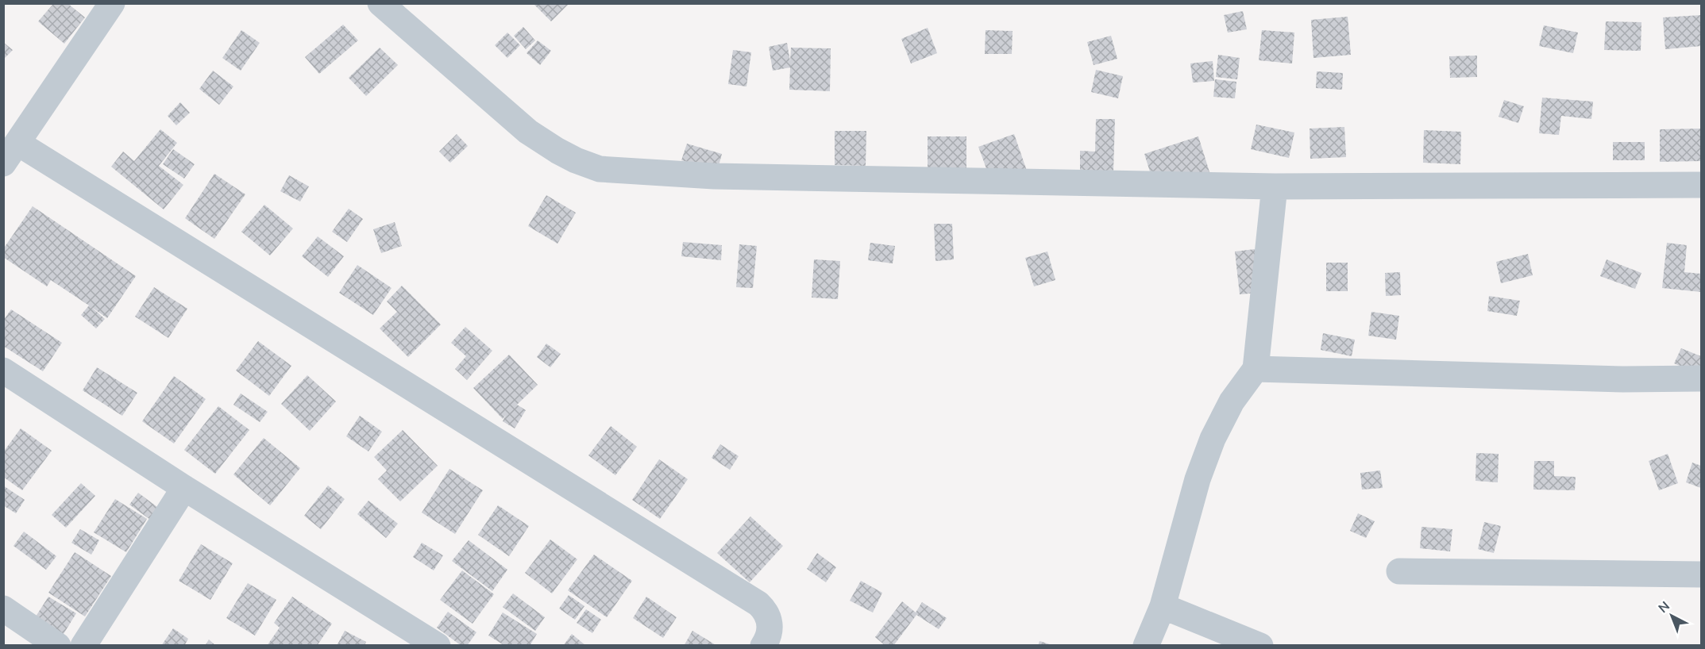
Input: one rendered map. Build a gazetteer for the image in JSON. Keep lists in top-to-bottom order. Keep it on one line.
{"north":"top left"}
